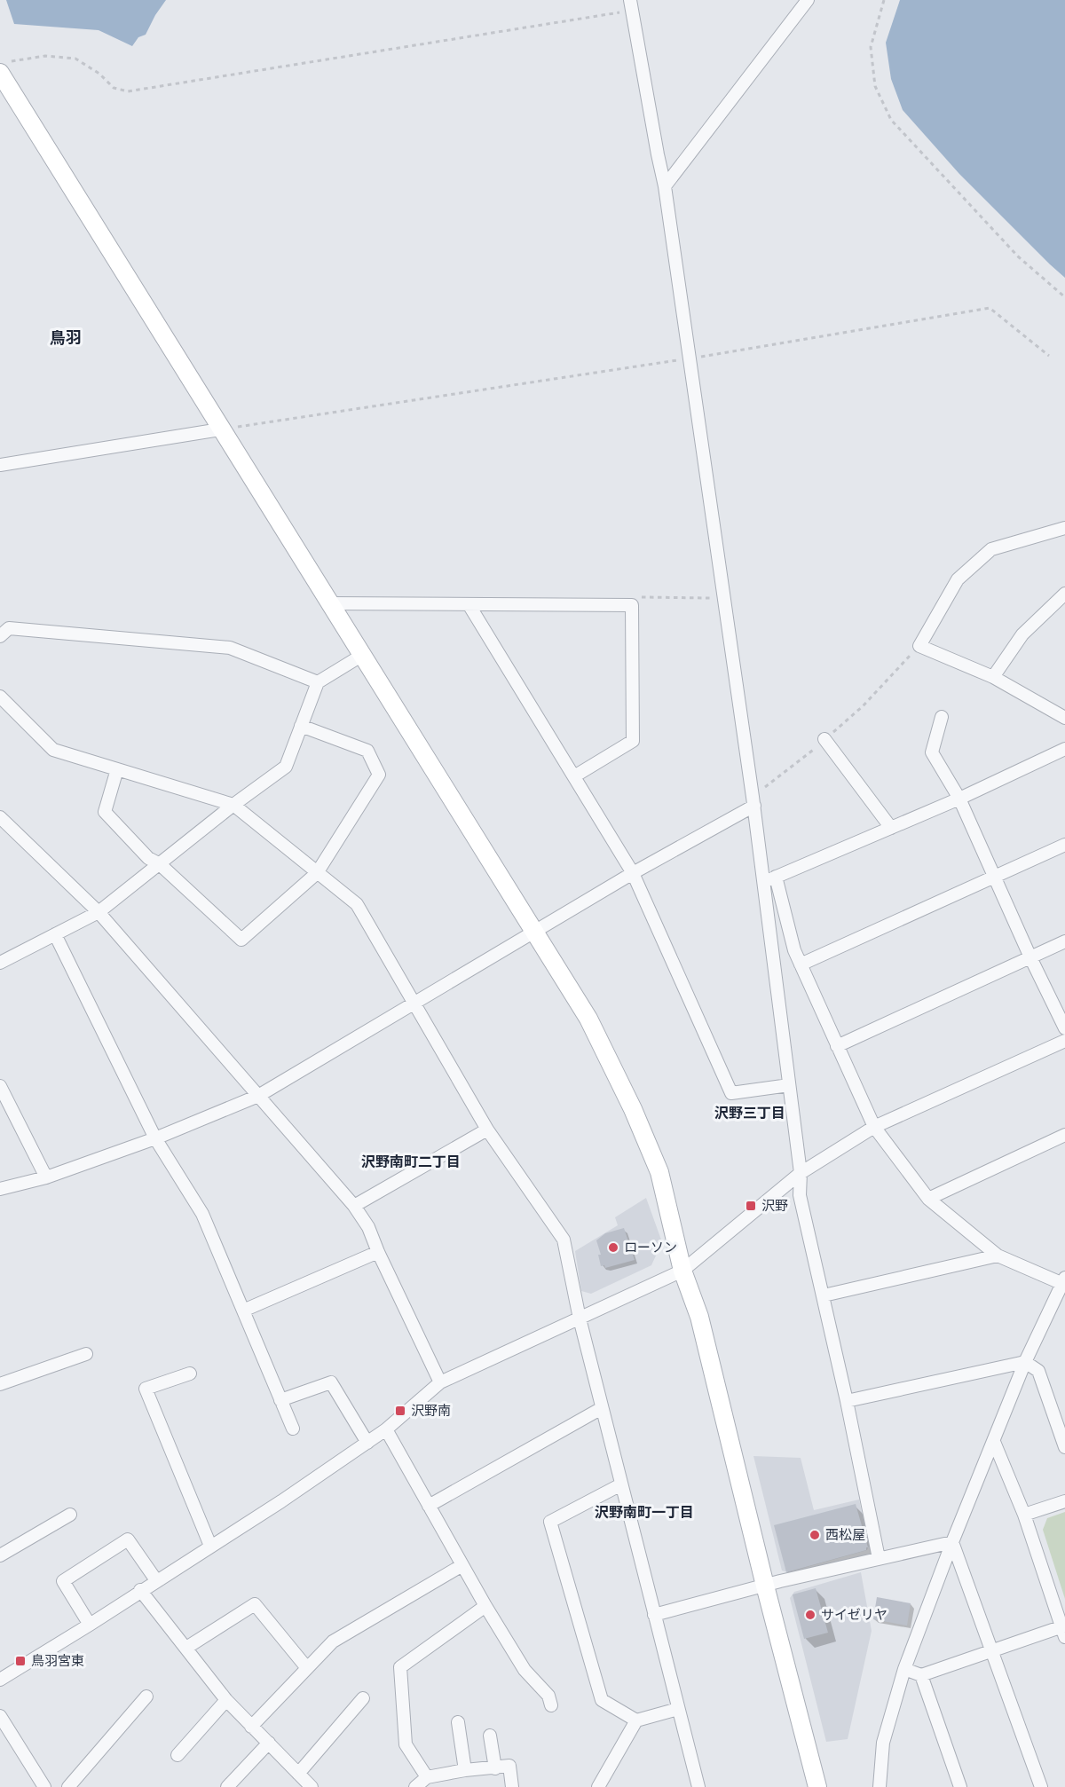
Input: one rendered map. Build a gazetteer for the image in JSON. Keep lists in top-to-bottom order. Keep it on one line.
{"districts":["鳥羽","沢野三丁目","沢野南町二丁目","沢野南町一丁目"],"places":{"transit":["沢野","沢野南","鳥羽宮東"],"other":["ローソン","西松屋","サイゼリヤ"]}}
